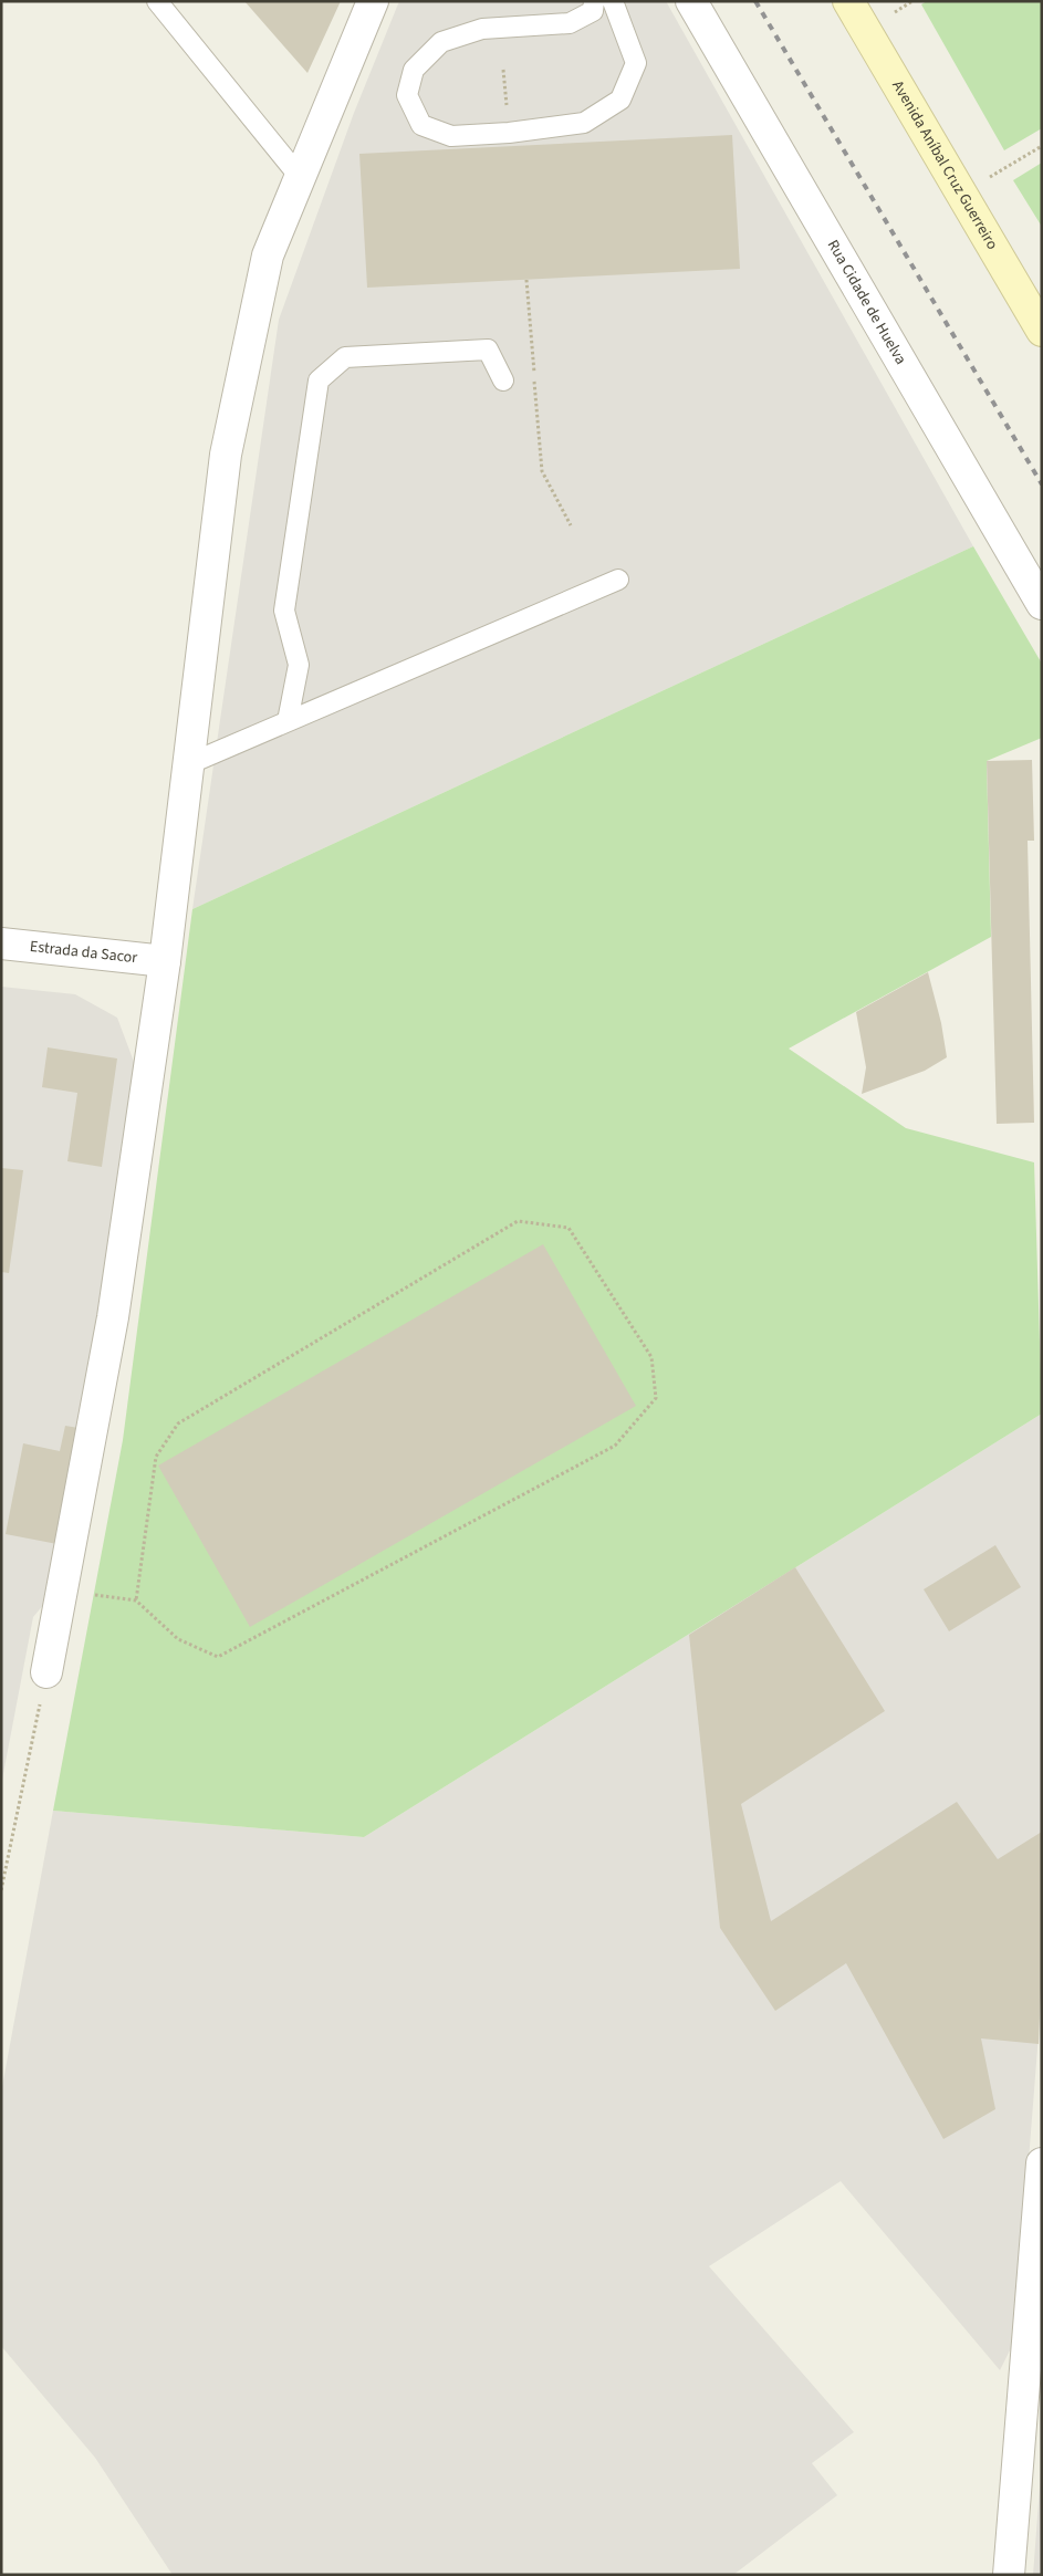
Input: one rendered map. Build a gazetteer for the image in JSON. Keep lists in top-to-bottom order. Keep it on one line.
{"streets":{"street":["Avenida Aníbal Cruz Guerreiro","Rua Cidade de Huelva","Estrada da Sacor"]}}
